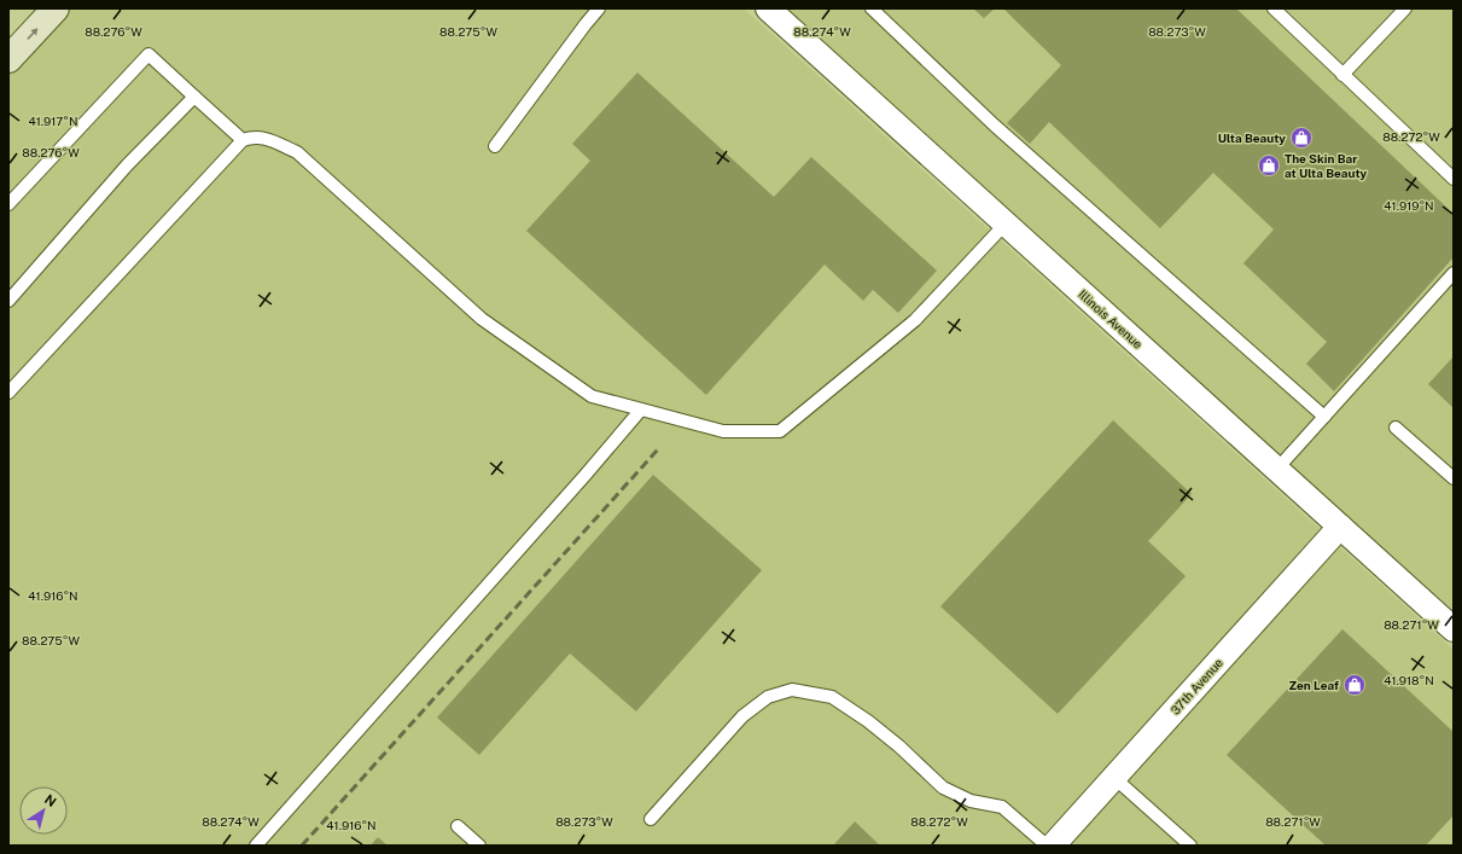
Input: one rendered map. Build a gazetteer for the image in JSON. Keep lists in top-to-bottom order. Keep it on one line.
{"streets":{"street":["Illinois Avenue","37th Avenue"]},"crossings":[["Illinois Avenue","37th Avenue"]],"places":{"shop":["Ulta Beauty","The Skin Bar at Ulta Beauty","Zen Leaf"]},"north":"top right","coordinates":["88.275°W","88.274°W","88.273°W","88.276°W","41.917°N","88.272°W","41.919°N","41.916°N","88.271°W","41.918°N"]}
